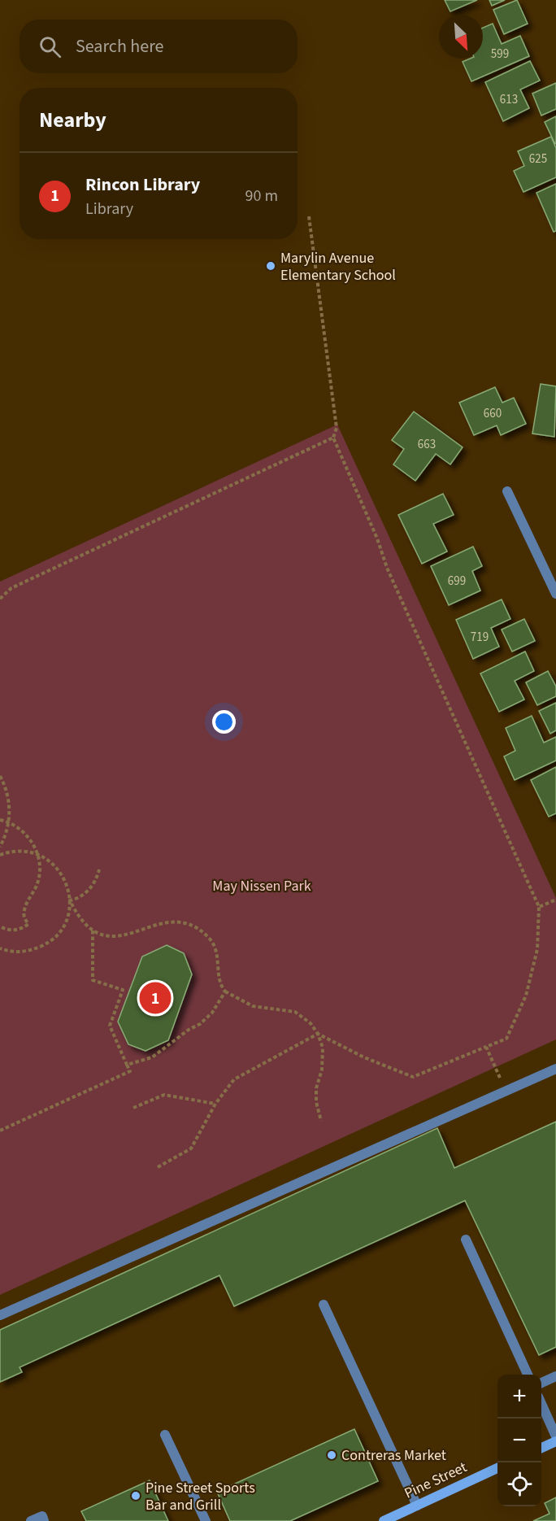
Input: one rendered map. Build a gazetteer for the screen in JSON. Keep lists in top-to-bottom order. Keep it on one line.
{"streets":{"street":["Pine Street"]},"parks":["May Nissen Park"],"places":["Marylin Avenue Elementary School","Contreras Market","Pine Street Sports Bar and Grill"],"house_numbers":["599","613","625","660","663","699","719"],"north":"bottom right","page":{"search":"Search here","heading":"Nearby","list":[{"mark":"1","name":"Rincon Library","note":"Library","value":"90 m"}],"pins":"1","map_buttons":["+","−"]}}
